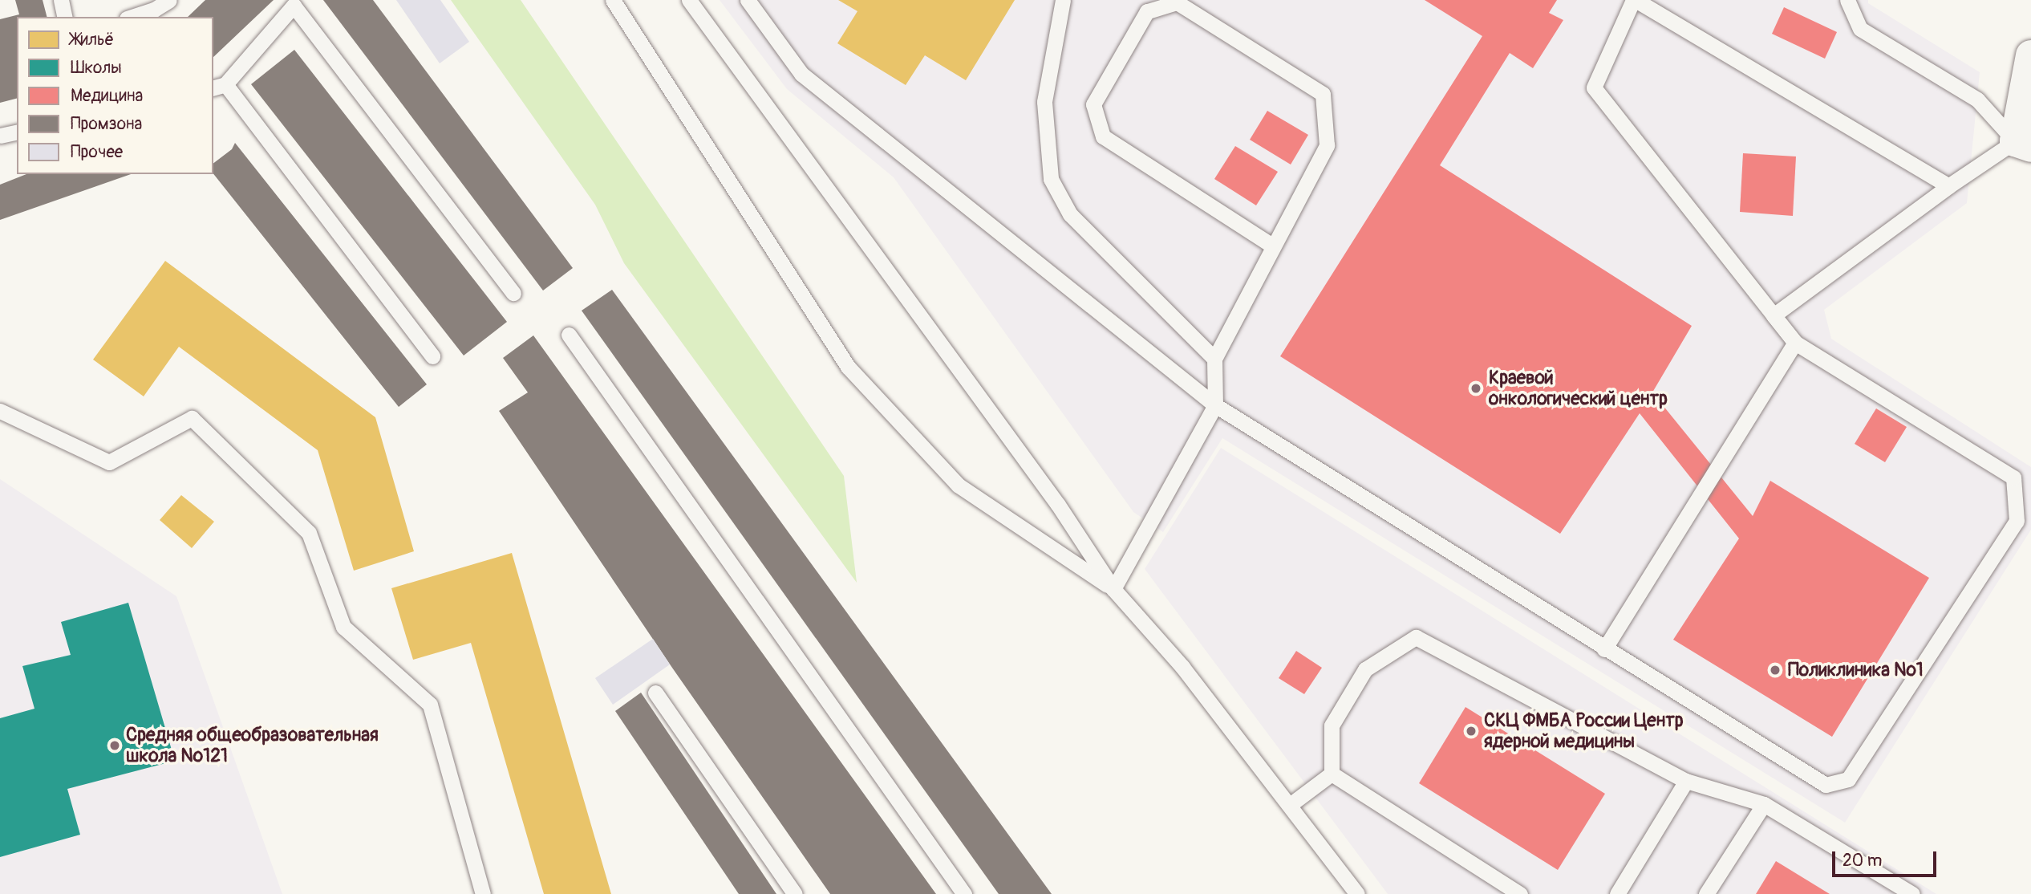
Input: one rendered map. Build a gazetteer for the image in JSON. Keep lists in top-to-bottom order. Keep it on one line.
{"places":["Краевой онкологический центр","Поликлиника №1","СКЦ ФМБА России Центр ядерной медицины","Средняя общеобразовательная школа №121"],"legend":["Жильё","Школы","Медицина","Промзона","Прочее"],"scale_bar":"20 m"}
